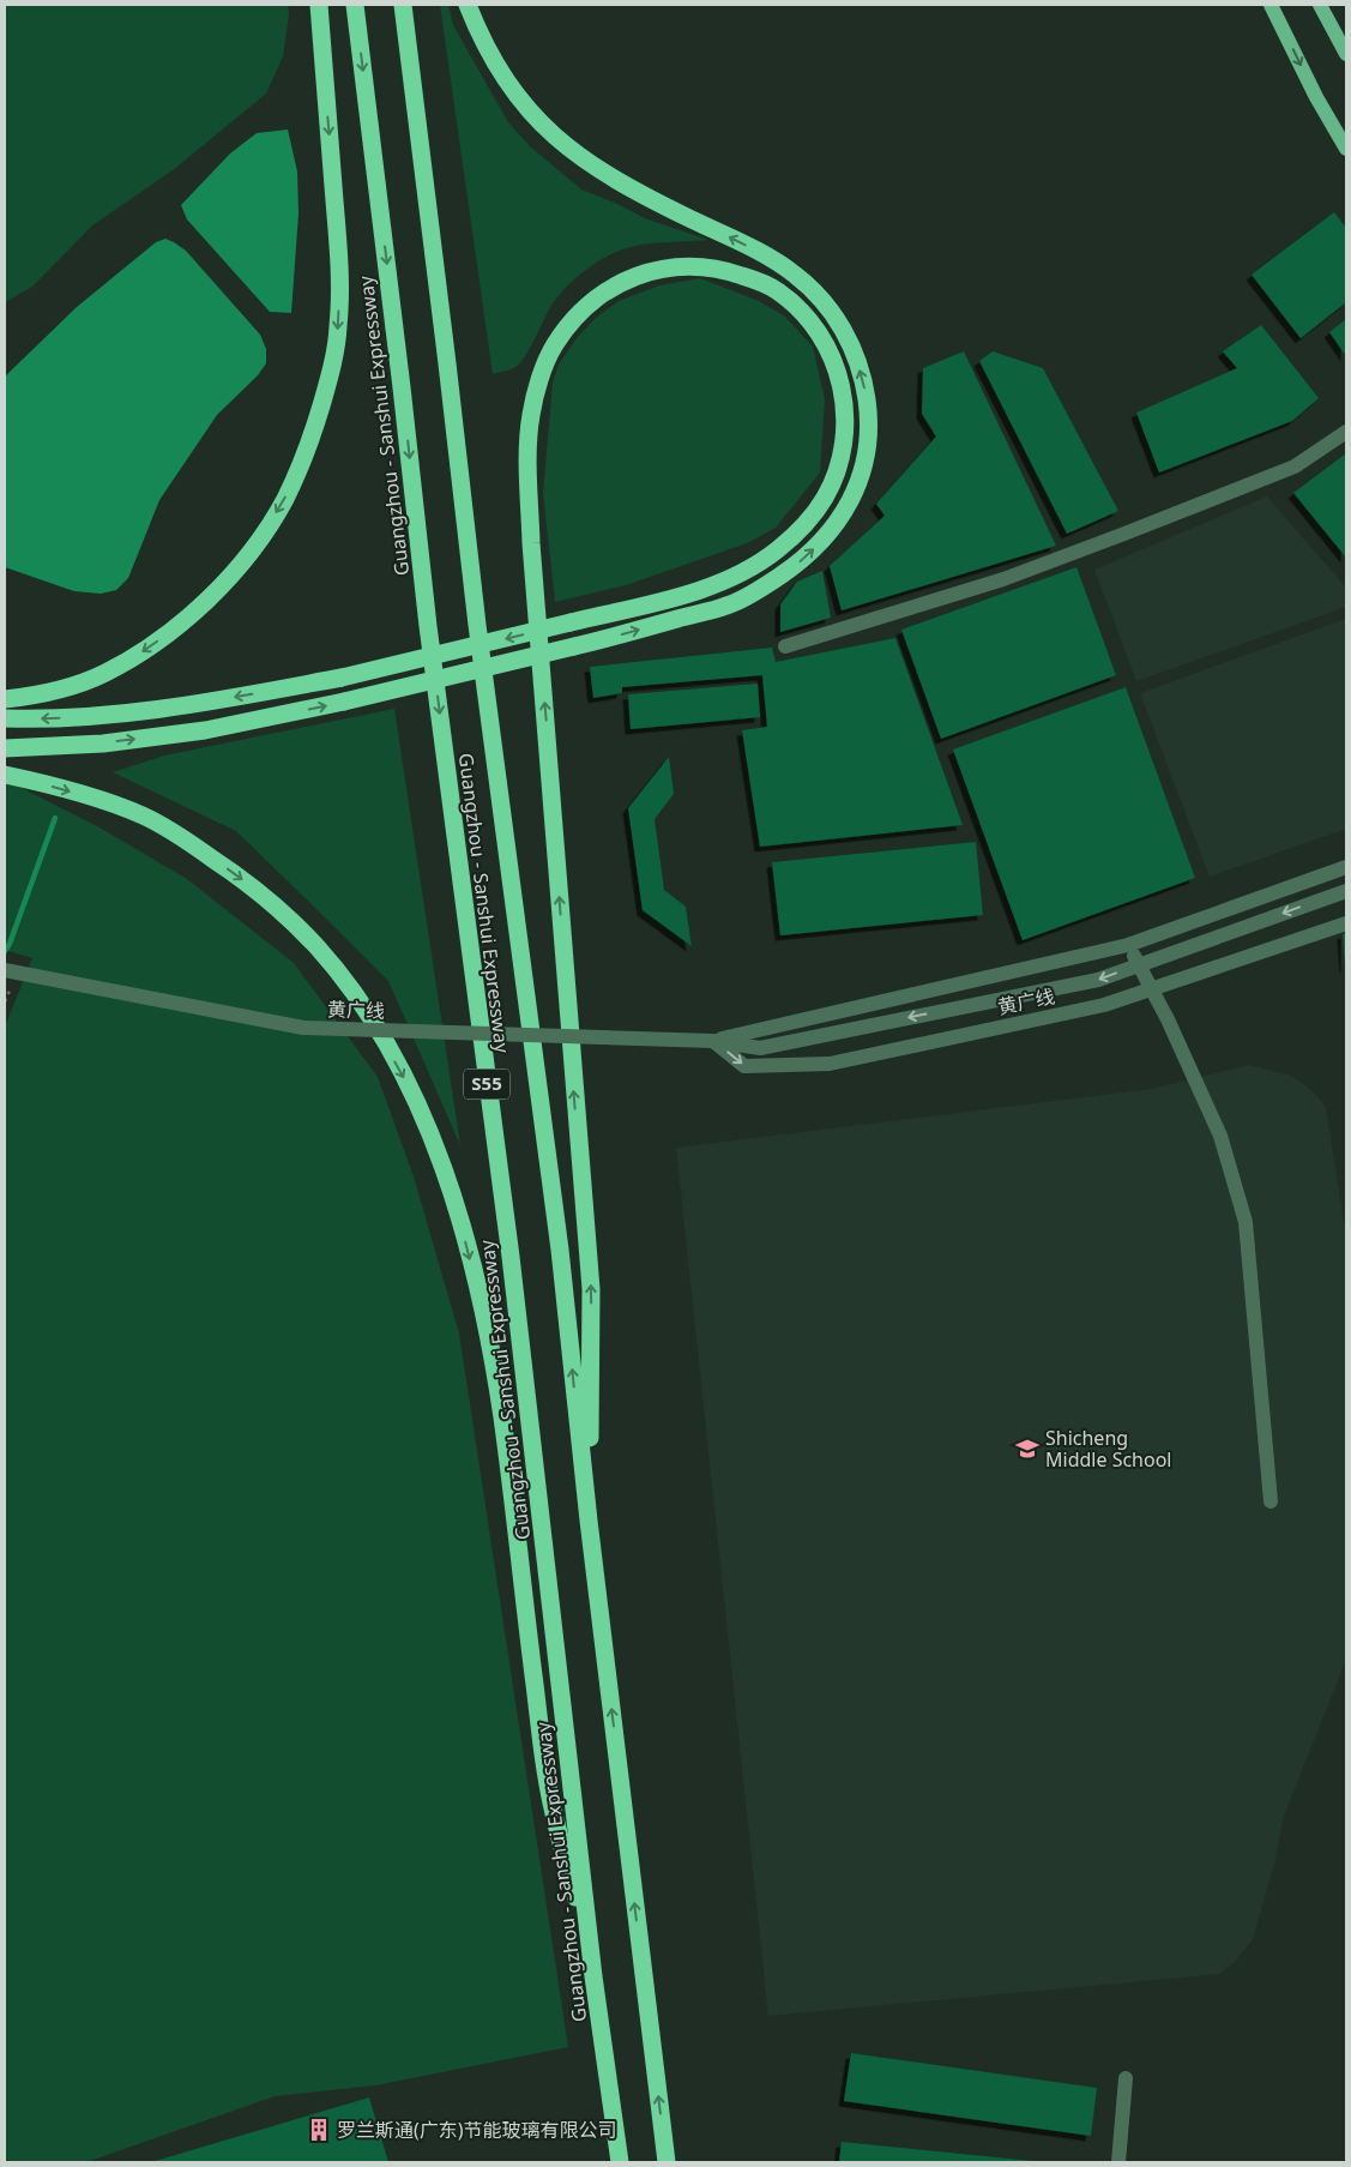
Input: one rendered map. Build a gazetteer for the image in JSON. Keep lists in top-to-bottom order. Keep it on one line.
{"streets":{"highway":["Guangzhou - Sanshui Expressway","S55"],"street":["黄广线"]},"places":{"school or university":["Shicheng Middle School"],"building":["罗兰斯通(广东)节能玻璃有限公司"]}}
